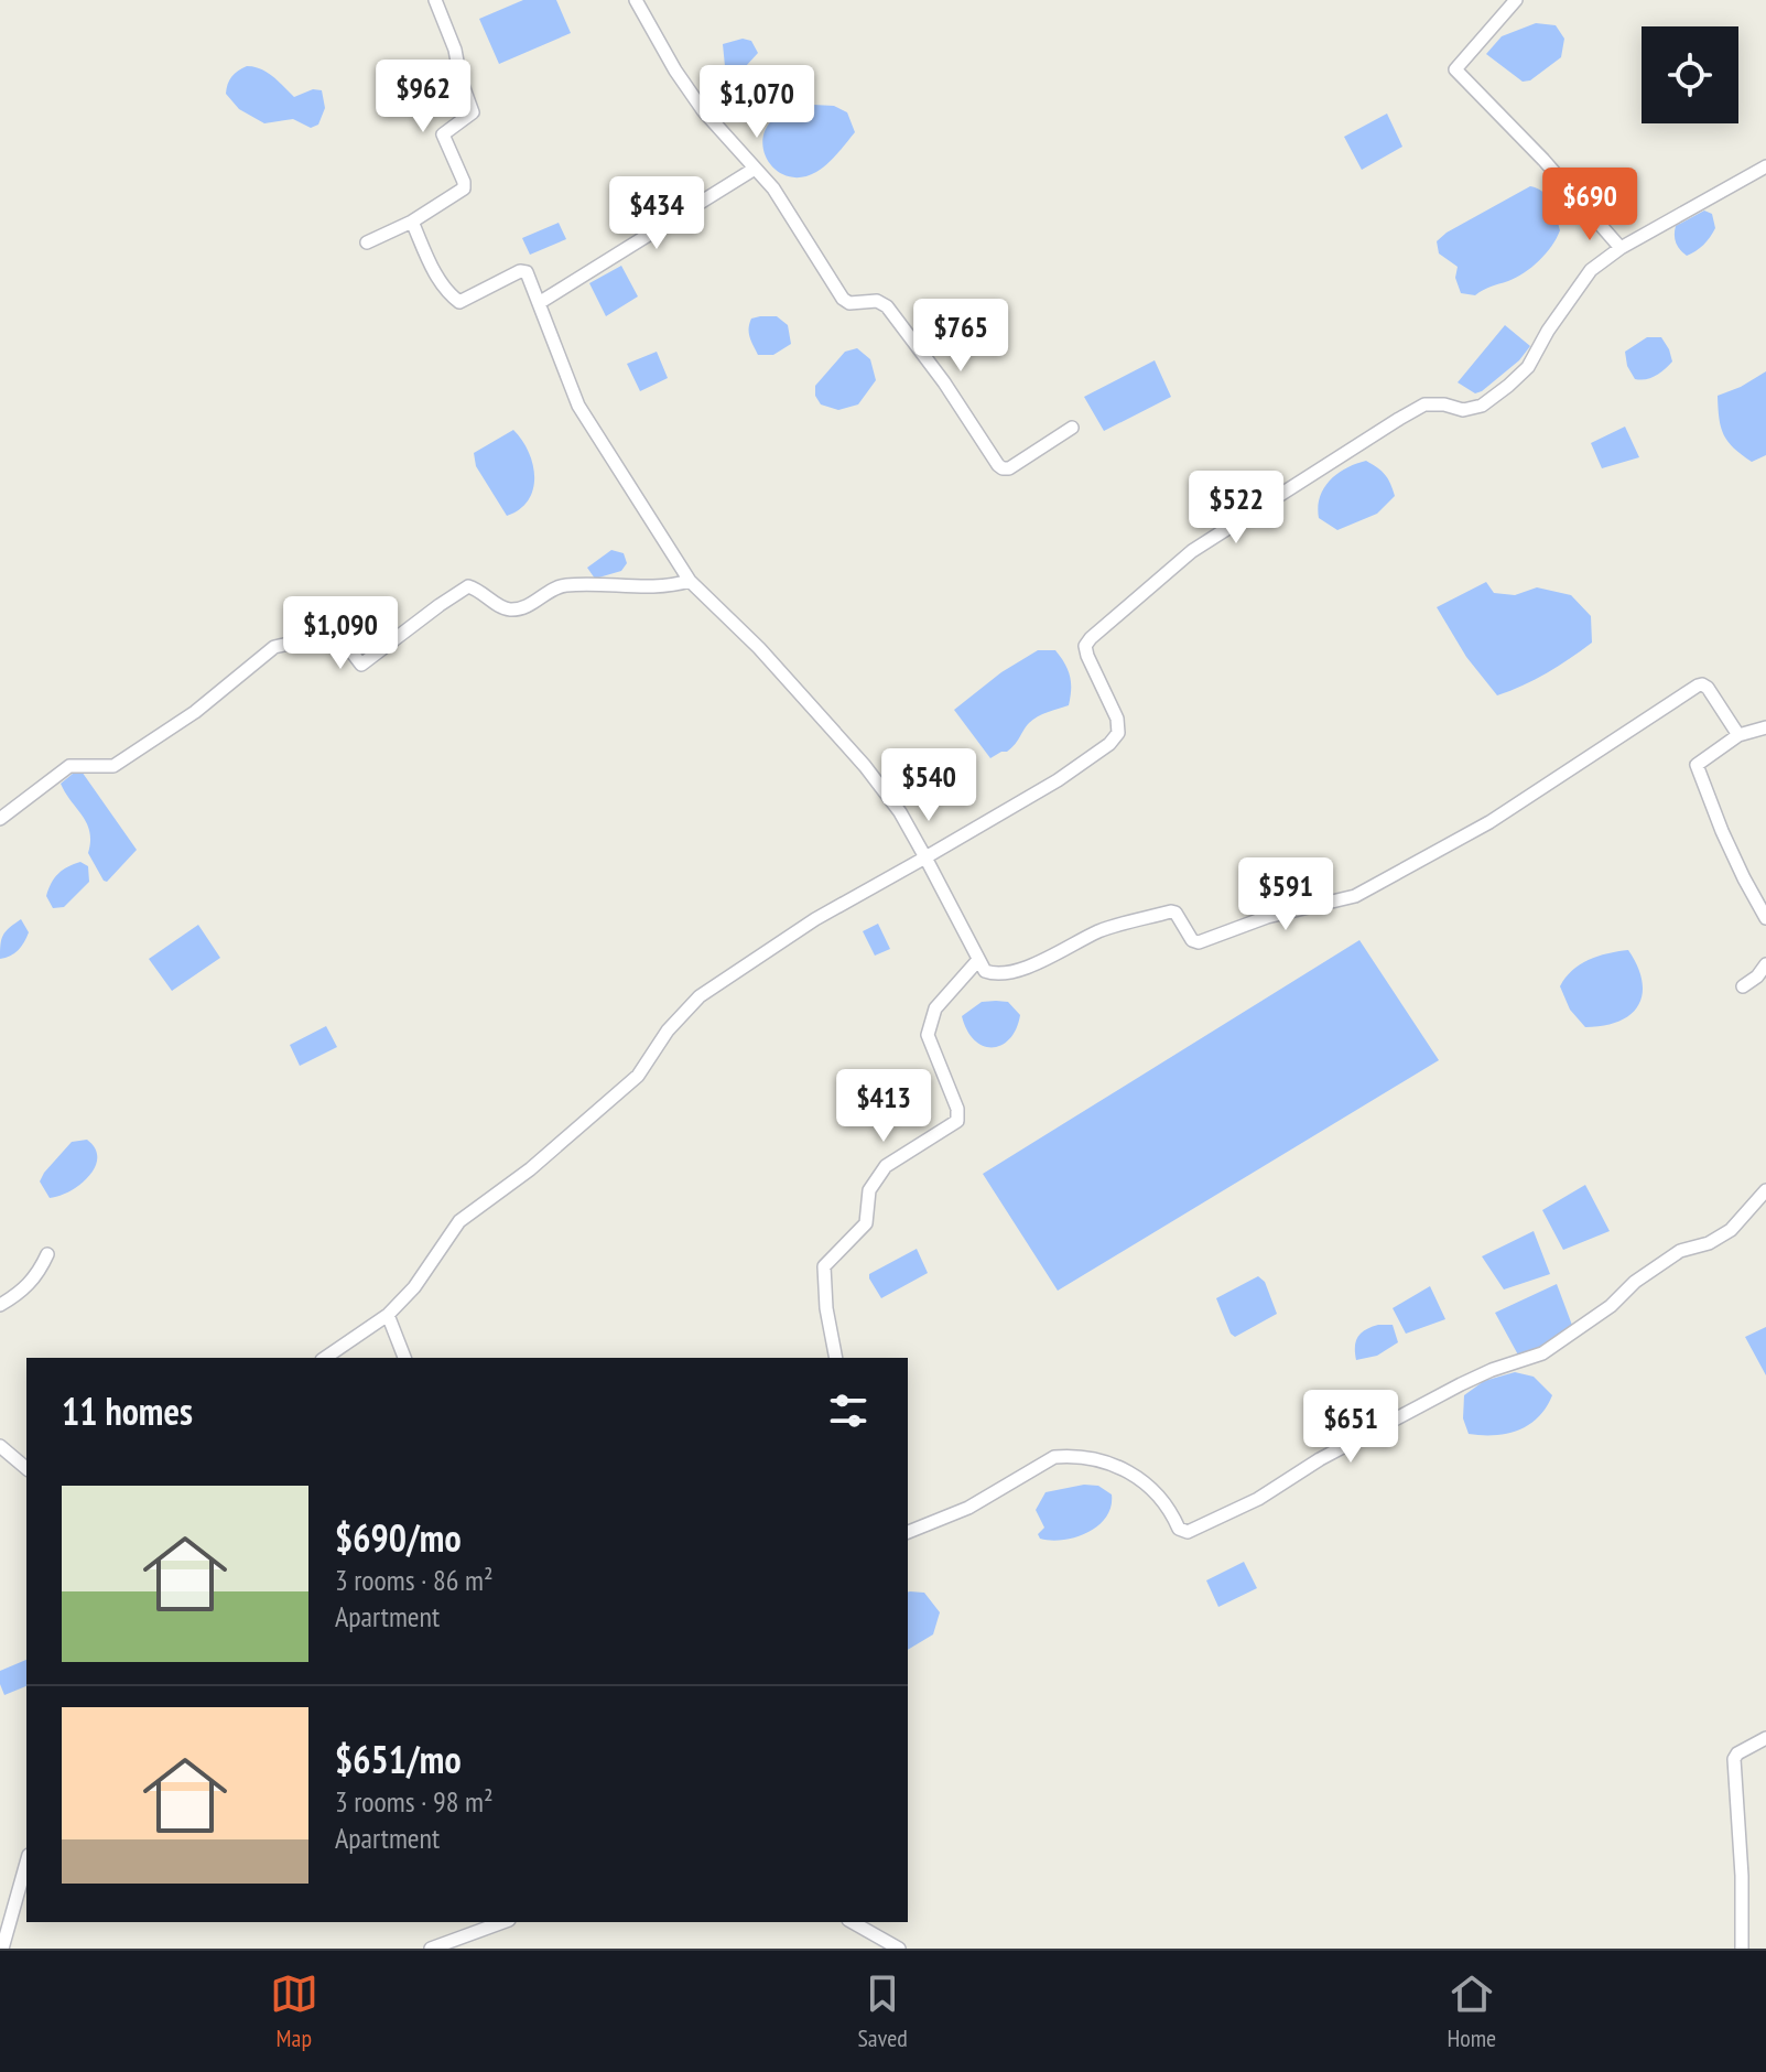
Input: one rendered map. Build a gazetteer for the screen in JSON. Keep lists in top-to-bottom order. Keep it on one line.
{"page":{"price":["$962","$1,070","$690","$434","$765","$522","$1,090","$540","$591","$413","$651"],"heading":"11 homes","list":[{"name":"$690/mo","note":"3 rooms · 86 m² · Apartment"},{"name":"$651/mo","note":"3 rooms · 98 m² · Apartment"}],"tabs":["Map","Saved","Home"]}}
